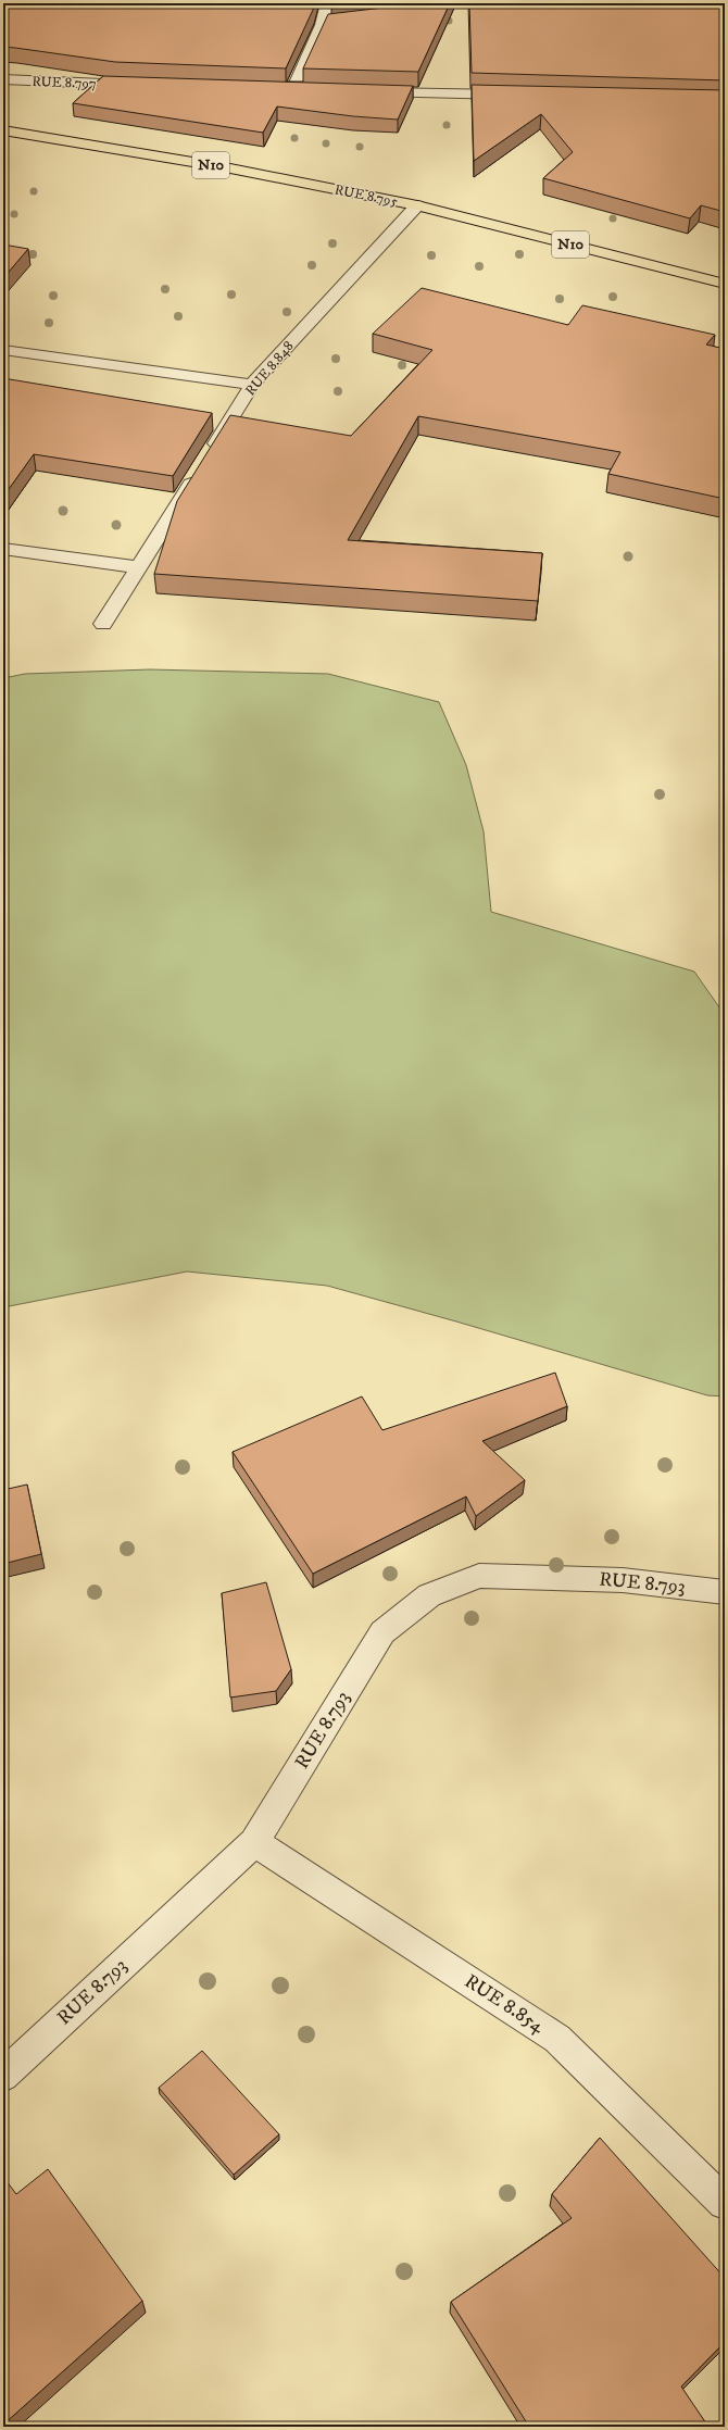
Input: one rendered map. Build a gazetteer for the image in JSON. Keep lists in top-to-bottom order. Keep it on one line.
{"streets":{"highway":["N10","RUE 8.795"],"street":["RUE 8.797","RUE 8.848","RUE 8.793","RUE 8.854"]},"crossings":[["RUE 8.795","RUE 8.848"],["RUE 8.793","RUE 8.854"]]}
